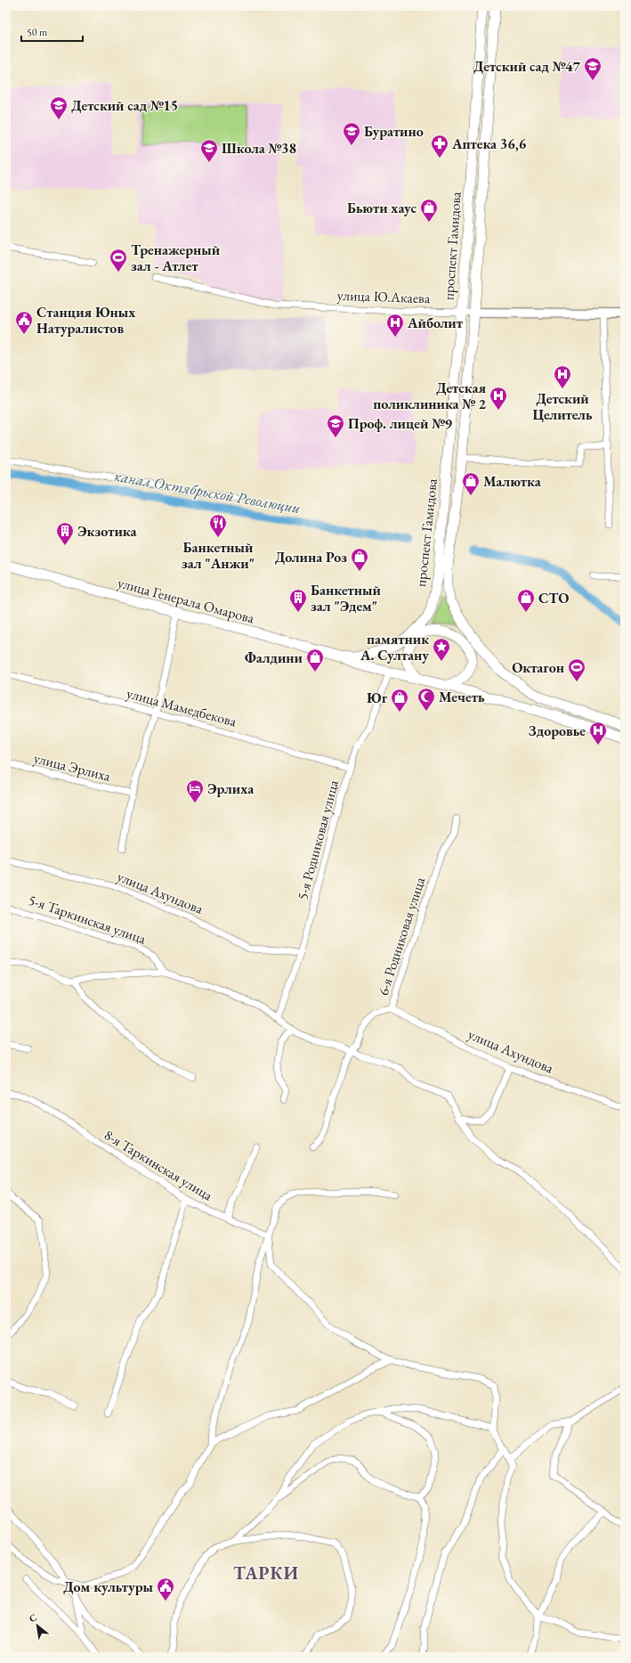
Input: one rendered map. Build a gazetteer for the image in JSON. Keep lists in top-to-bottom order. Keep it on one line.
{"streets":{"main road":["проспект Гамидова","улица Ю.Акаева","улица Генерала Омарова"],"street":["улица Мамедбекова","улица Эрлиха","5-я Родниковая улица","улица Ахундова","5-я Таркинская улица","6-я Родниковая улица","8-я Таркинская улица"]},"crossings":[["проспект Гамидова","улица Ю.Акаева"],["проспект Гамидова","улица Генерала Омарова"],["улица Генерала Омарова","5-я Родниковая улица"],["улица Мамедбекова","5-я Родниковая улица"],["5-я Родниковая улица","улица Ахундова"],["улица Ахундова","6-я Родниковая улица"]],"districts":["ТАРКИ"],"water":["канал Октябрьской Революции"],"places":{"school or university":["Детский сад №47","Детский сад №15","Буратино","Школа №38","Проф. лицей №9"],"pharmacy":["Аптека 36,6"],"shop":["Бьюти хаус","Малютка","Долина Роз","СТО","Фалдини","Юг"],"sports":["Тренажерный зал - Атлет","Октагон"],"public building":["Станция Юных Натуралистов","Дом культуры"],"hospital":["Айболит","Детский Целитель","Детская поликлиника № 2","Здоровье"],"restaurant":["Банкетный зал \"Анжи\""],"building":["Экзотика","Банкетный зал \"Эдем\""],"place":["памятник А. Султану"],"mosque":["Мечеть"],"hotel":["Эрлиха"]},"scale_bar":"50 m","north":"top left"}
